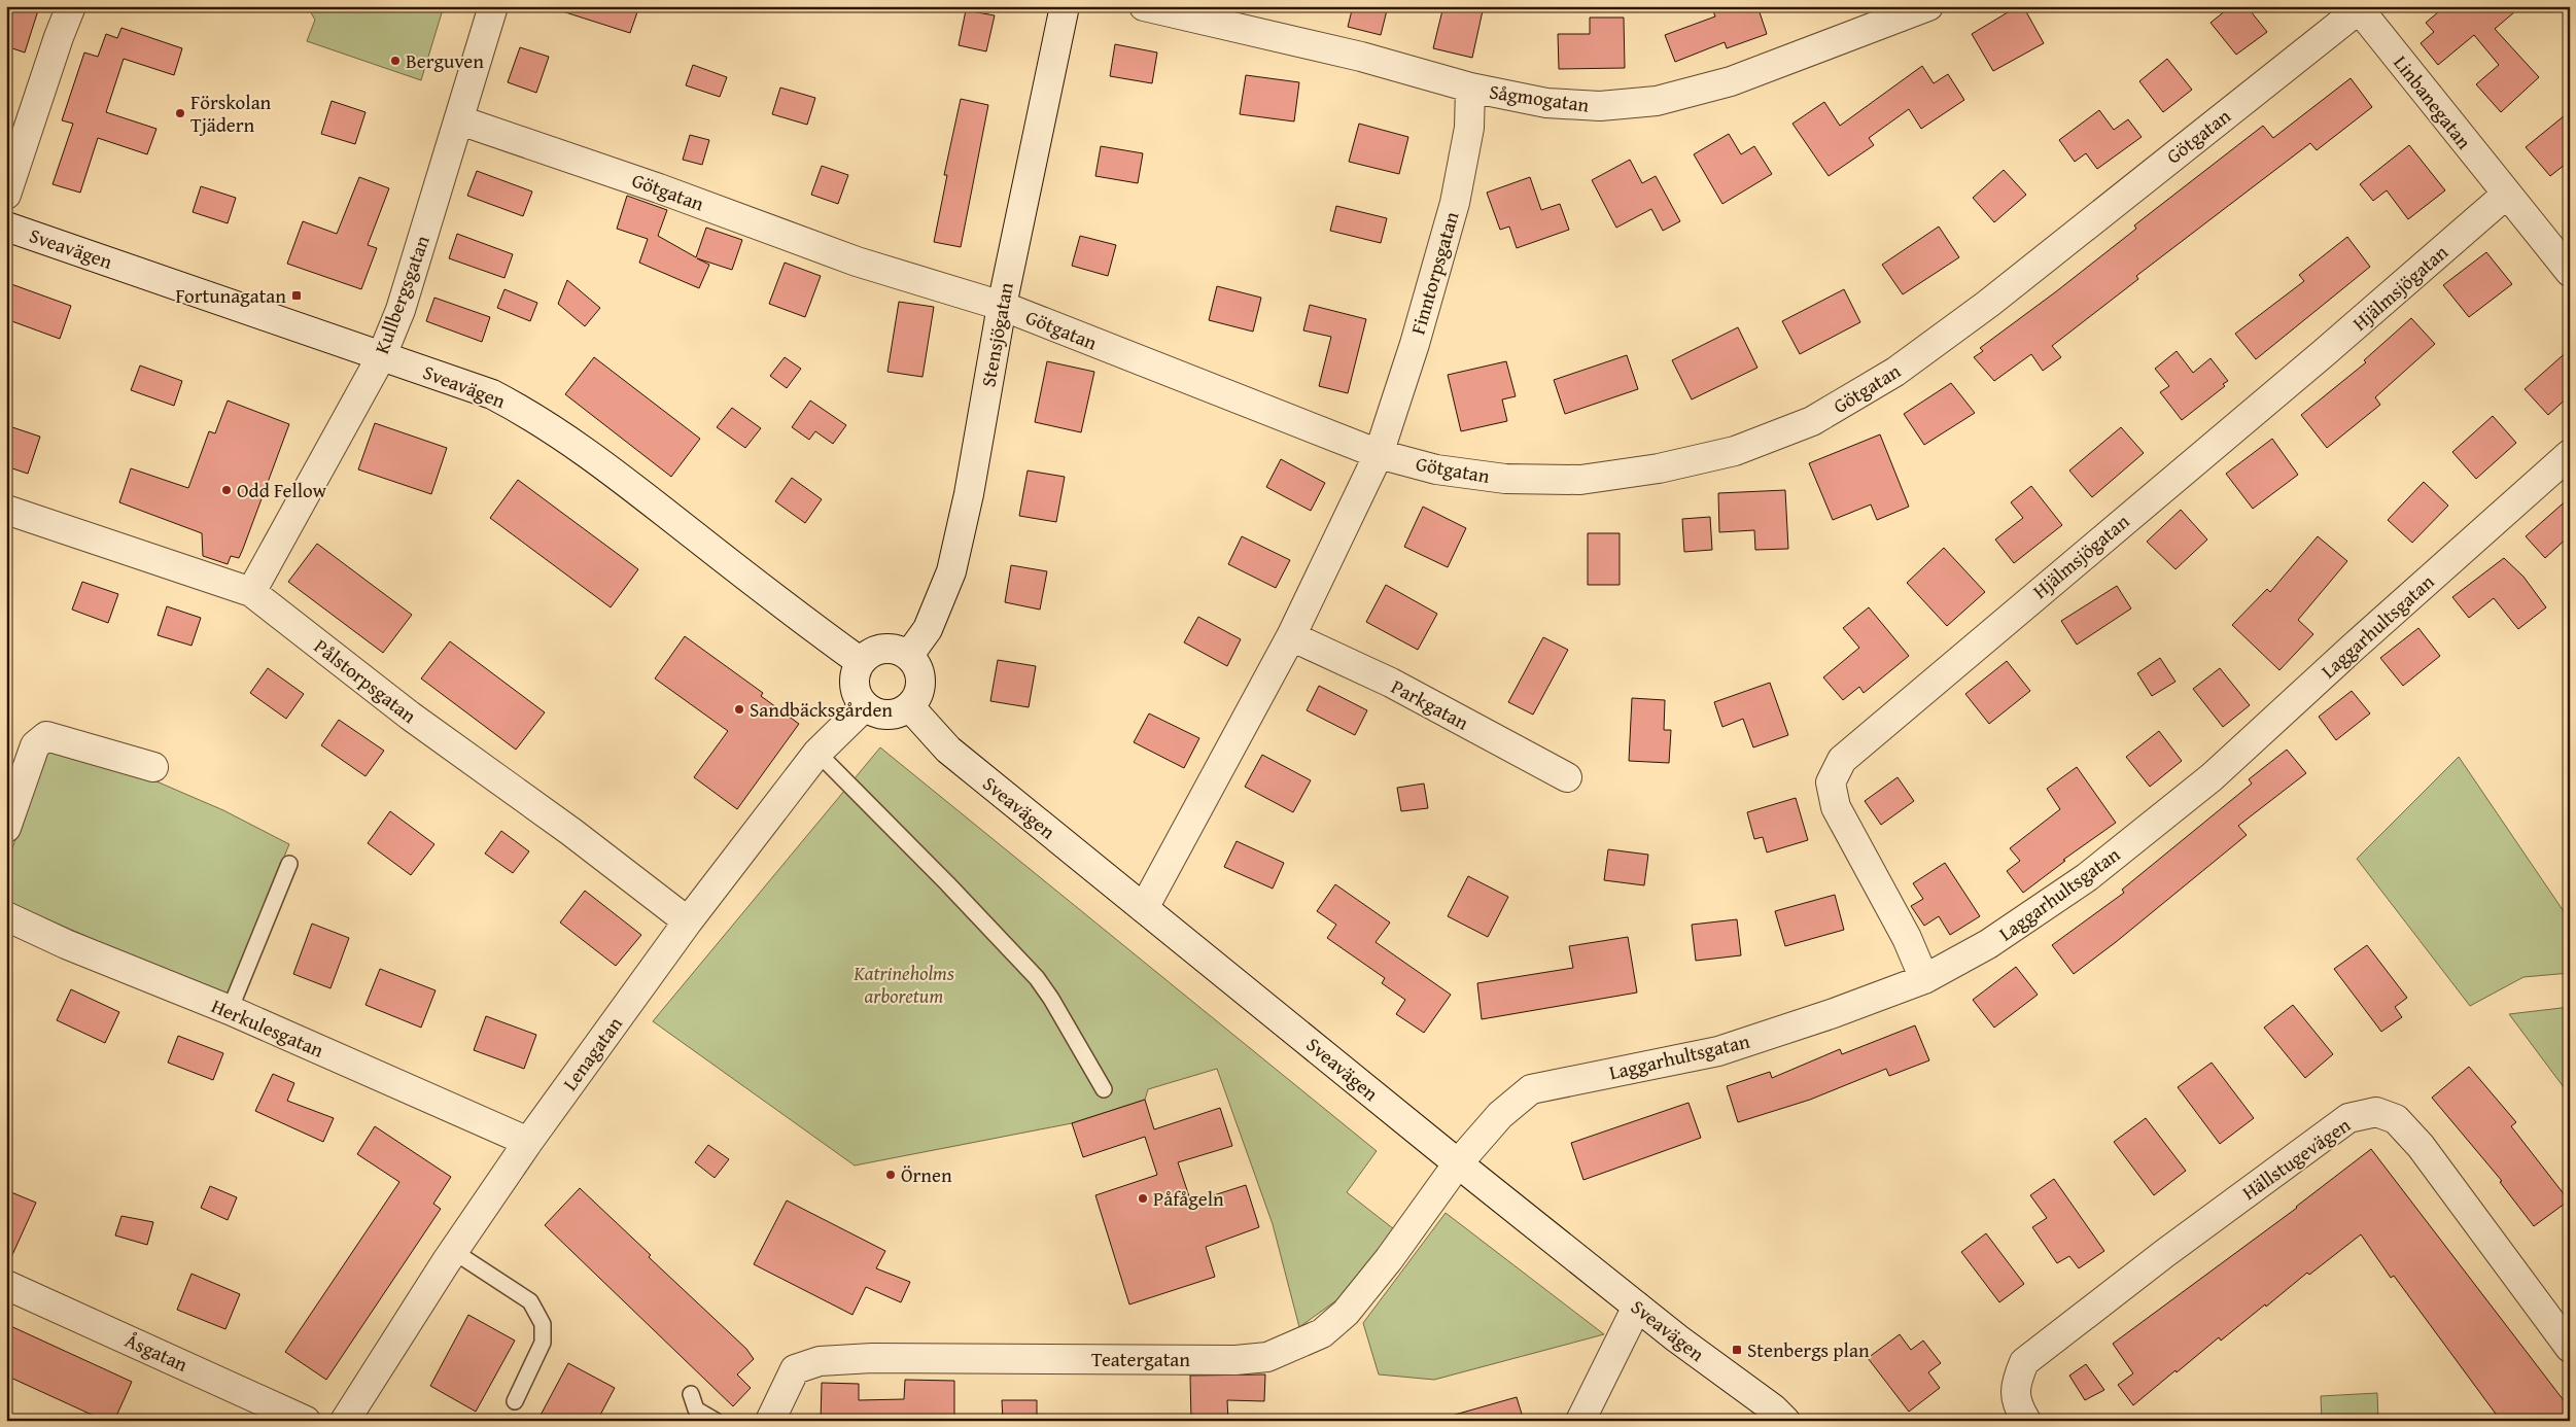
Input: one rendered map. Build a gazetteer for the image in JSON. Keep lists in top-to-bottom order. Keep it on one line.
{"streets":{"street":["Sågmogatan","Linbanegatan","Götgatan","Sveavägen","Finntorpsgatan","Hjälmsjögatan","Kullbergsgatan","Stensjögatan","Laggarhultsgatan","Pålstorpsgatan","Parkgatan","Herkulesgatan","Lenagatan","Hällstugevägen","Åsgatan","Teatergatan"]},"crossings":[["Sågmogatan","Finntorpsgatan"],["Linbanegatan","Götgatan"],["Linbanegatan","Hjälmsjögatan"],["Götgatan","Finntorpsgatan"],["Götgatan","Kullbergsgatan"],["Götgatan","Stensjögatan"],["Sveavägen","Kullbergsgatan"],["Sveavägen","Stensjögatan"],["Sveavägen","Laggarhultsgatan"],["Sveavägen","Lenagatan"],["Sveavägen","Teatergatan"],["Hjälmsjögatan","Laggarhultsgatan"],["Kullbergsgatan","Pålstorpsgatan"],["Stensjögatan","Lenagatan"],["Laggarhultsgatan","Teatergatan"],["Pålstorpsgatan","Lenagatan"],["Herkulesgatan","Lenagatan"]],"parks":["Katrineholms arboretum"],"places":{"other":["Berguven","Förskolan Tjädern","Odd Fellow","Sandbäcksgården","Örnen","Påfågeln"],"transit":["Fortunagatan","Stenbergs plan"]}}
